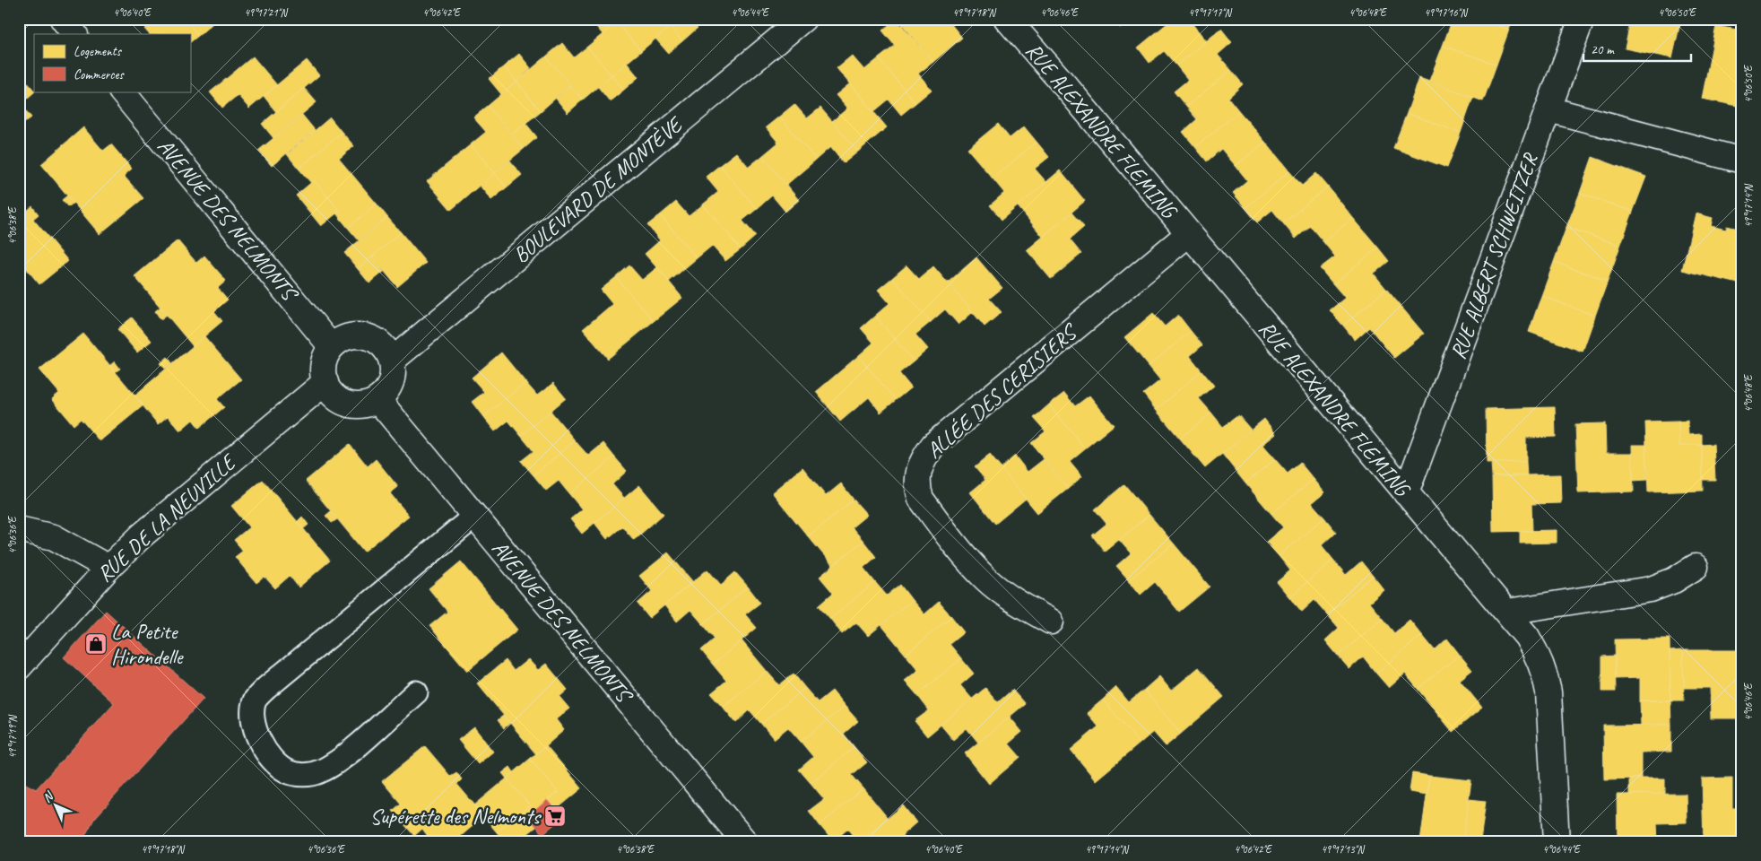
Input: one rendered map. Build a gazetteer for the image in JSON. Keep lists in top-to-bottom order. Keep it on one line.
{"streets":{"street":["RUE ALEXANDRE FLEMING","BOULEVARD DE MONTÈVE","AVENUE DES NELMONTS","RUE ALBERT SCHWEITZER","ALLÉE DES CERISIERS","RUE DE LA NEUVILLE"]},"crossings":[["RUE ALEXANDRE FLEMING","RUE ALBERT SCHWEITZER"],["RUE ALEXANDRE FLEMING","ALLÉE DES CERISIERS"],["BOULEVARD DE MONTÈVE","AVENUE DES NELMONTS"],["BOULEVARD DE MONTÈVE","RUE DE LA NEUVILLE"],["AVENUE DES NELMONTS","RUE DE LA NEUVILLE"]],"places":{"shop":["La Petite Hirondelle"],"supermarket":["Supérette des Nelmonts"]},"legend":["Logements","Commerces"],"scale_bar":"20 m","north":"top left","coordinates":["4°06'40\"E","49°17'21\"N","4°06'42\"E","4°06'44\"E","49°17'18\"N","4°06'46\"E","49°17'17\"N","4°06'48\"E","49°17'16\"N","4°06'50\"E","49°17'14\"N","4°06'38\"E","4°06'36\"E","49°17'19\"N","49°17'13\"N"]}
